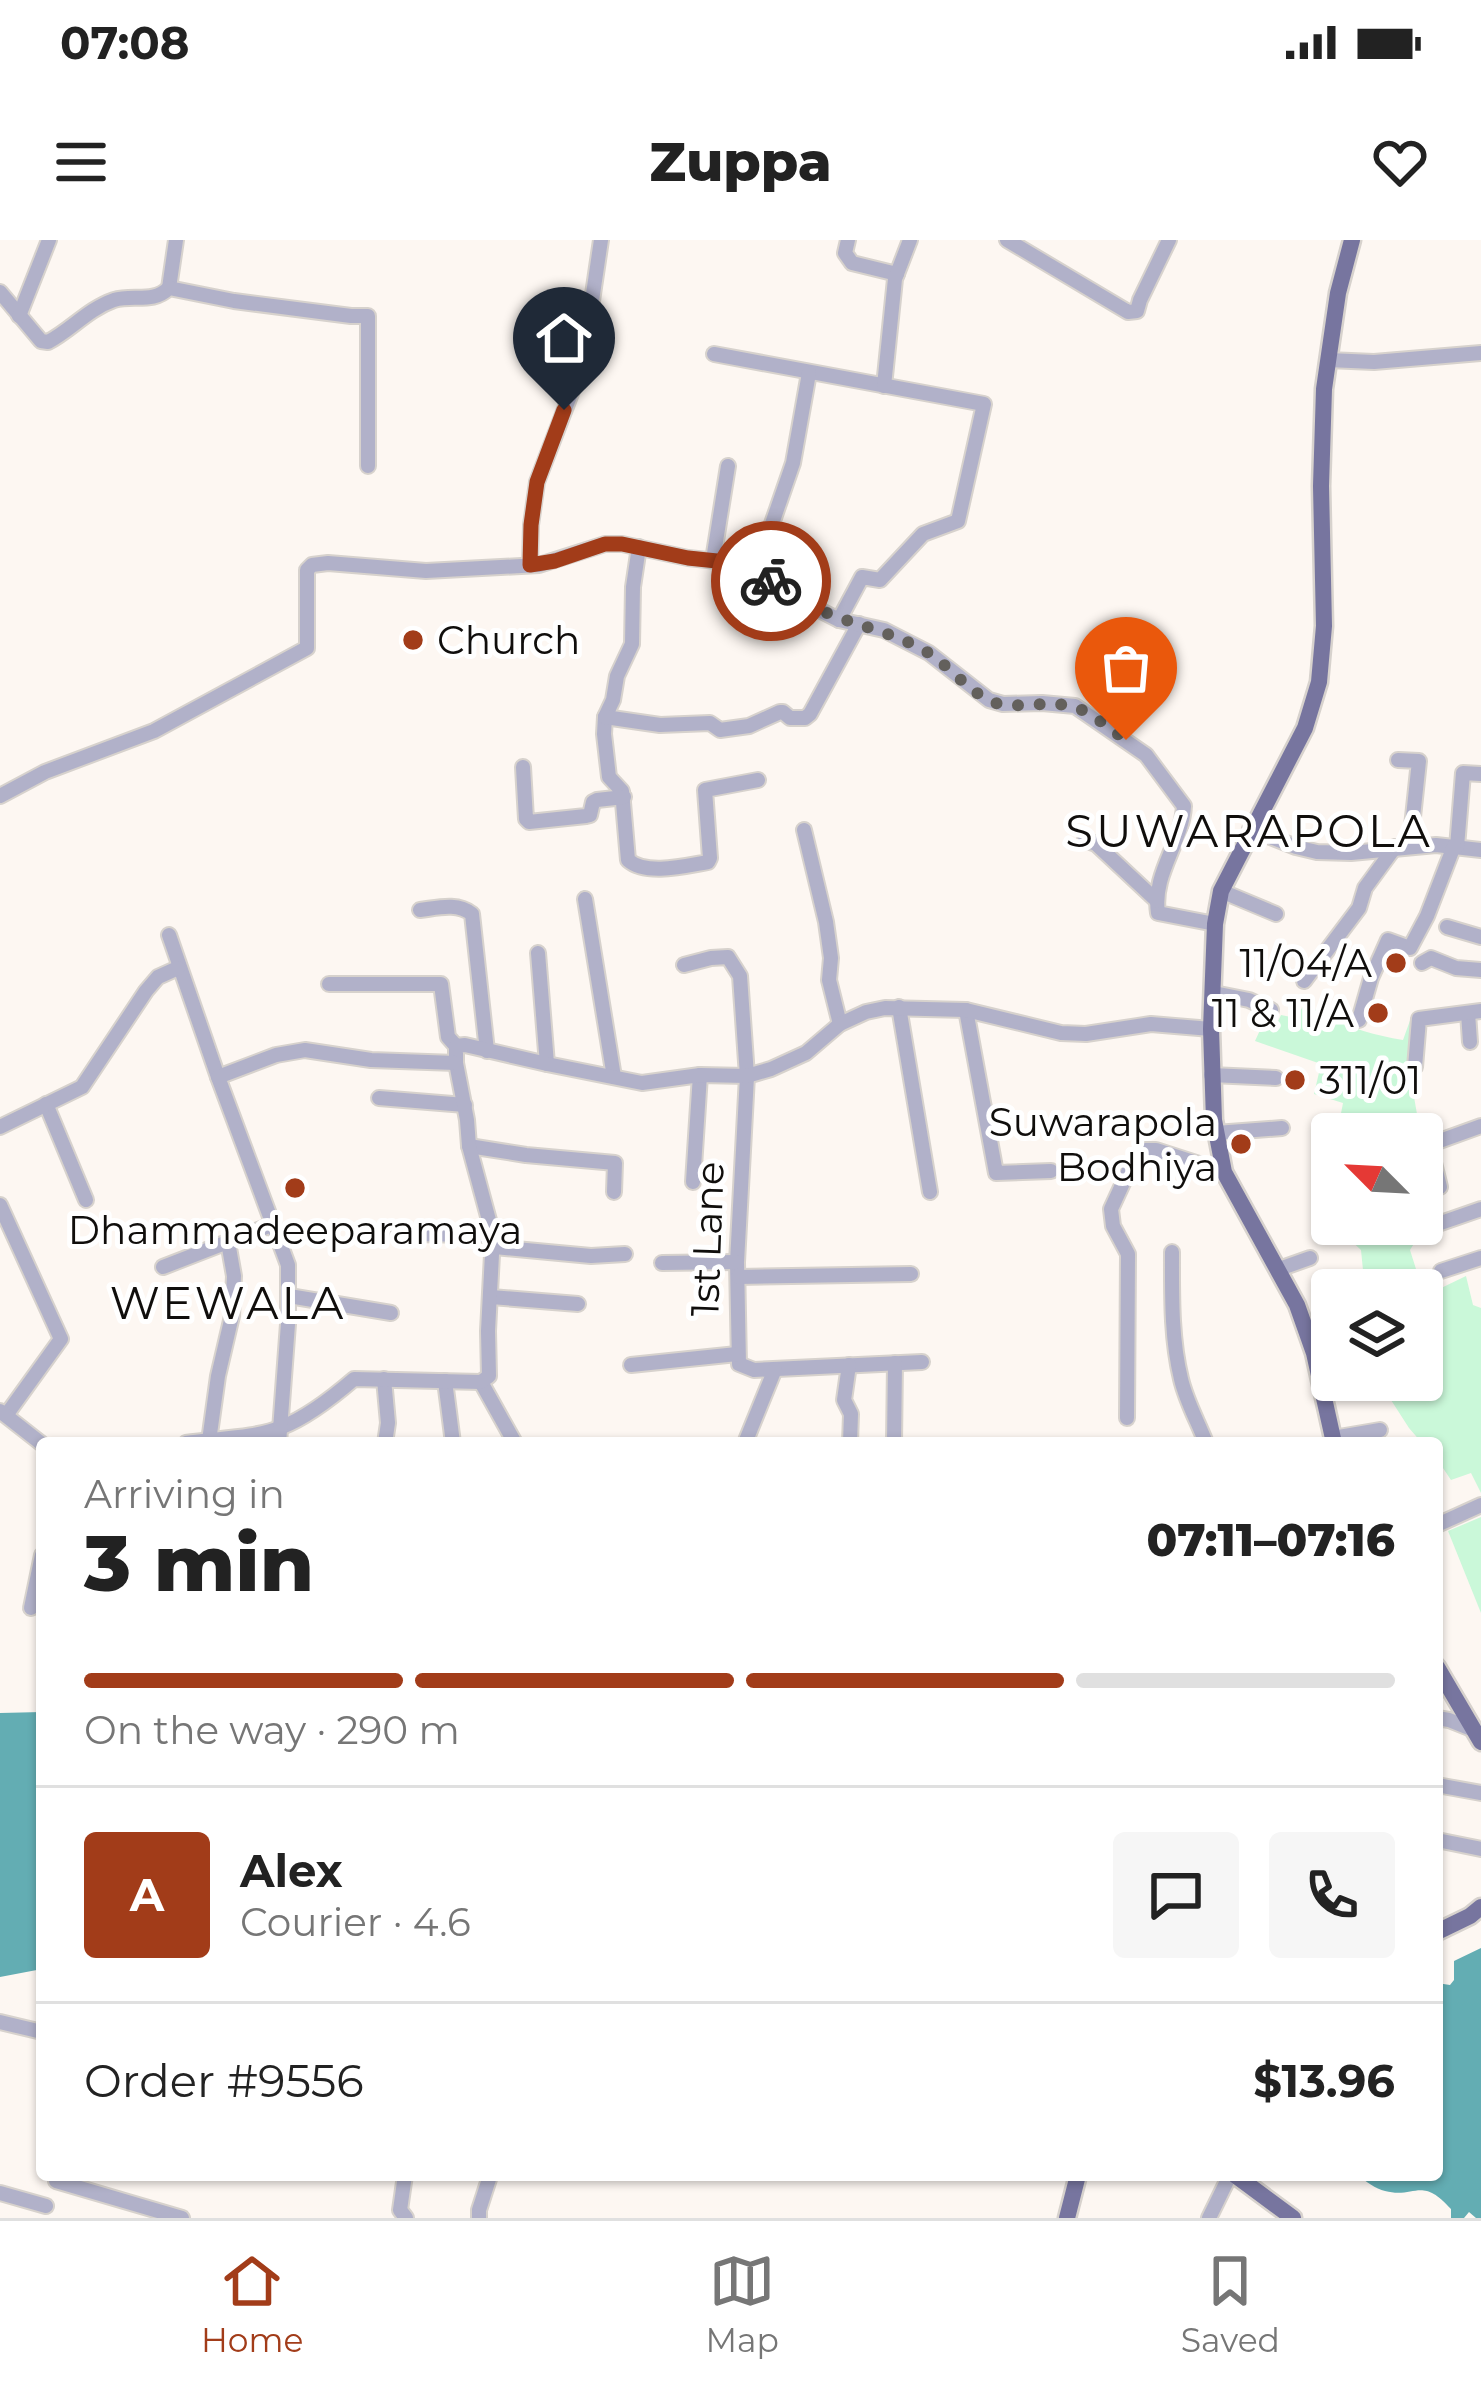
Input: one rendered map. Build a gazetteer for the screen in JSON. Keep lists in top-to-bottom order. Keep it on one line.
{"streets":{"street":["1st Lane"]},"districts":["SUWARAPOLA","WEWALA"],"places":["Church","11/04/A","11 & 11/A","311/01","Suwarapola Bodhiya","Dhammadeeparamaya"],"north":"top left","page":{"status":"07:08","header":"Zuppa","heading":["3 min","Arriving in","07:11–07:16"],"panel":["Alex","Courier · 4.6","Order #9556","$13.96"],"bar":"On the way · 290 m","round":"A","tabs":["Home","Map","Saved"]}}
